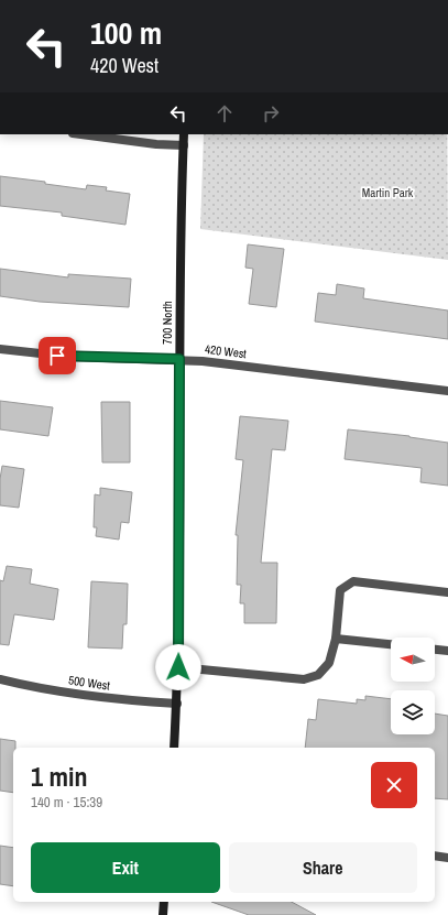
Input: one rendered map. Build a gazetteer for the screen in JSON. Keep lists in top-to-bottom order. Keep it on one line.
{"streets":{"street":["700 North","420 West","500 West"]},"crossings":[["700 North","420 West"],["700 North","500 West"]],"parks":["Martin Park"],"north":"left","page":{"turn":["100 m","420 West"],"heading":["1 min","140 m · 15:39"],"buttons":["Exit","Share"]}}
